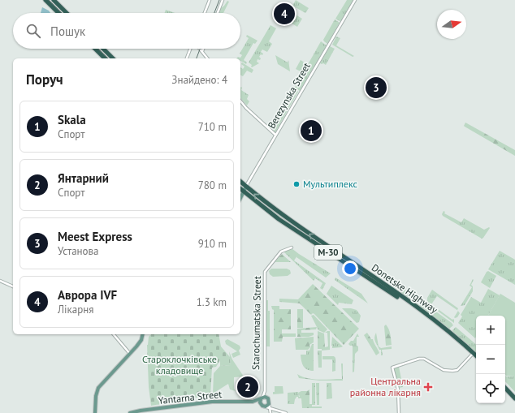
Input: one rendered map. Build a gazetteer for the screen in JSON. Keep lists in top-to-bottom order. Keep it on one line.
{"streets":{"highway":["М-30","Donetske Highway"],"main road":["Berezynska Street","Starochumatska Street","Yantarna Street"]},"crossings":[["Berezynska Street","Donetske Highway"],["Starochumatska Street","Yantarna Street"]],"parks":["Староклочківське кладовище"],"places":{"other":["Мультиплекс"],"health":["Центральна районна лікарня"]},"north":"right","page":{"pins":["4","3","1","2"],"search":"Пошук","heading":["Поруч","Знайдено: 4"],"list":[{"mark":"1","name":"Skala","note":"Спорт","value":"710 m"},{"mark":"2","name":"Янтарний","note":"Спорт","value":"780 m"},{"mark":"3","name":"Meest Express","note":"Установа","value":"910 m"},{"mark":"4","name":"Аврора IVF","note":"Лікарня","value":"1.3 km"}],"map_buttons":["+","−"]}}
